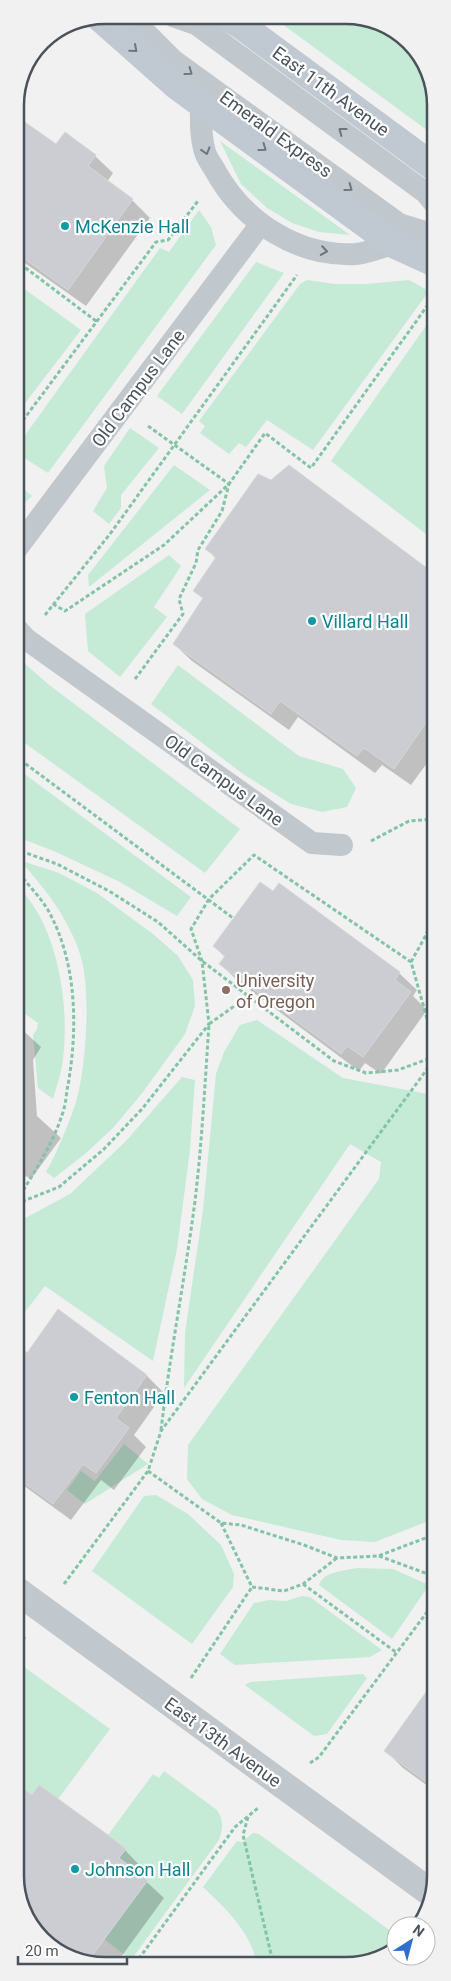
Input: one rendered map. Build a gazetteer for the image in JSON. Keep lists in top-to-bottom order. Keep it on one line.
{"streets":{"main road":["East 11th Avenue"],"street":["East 13th Avenue"],"lane":["Emerald Express","Old Campus Lane"]},"places":["McKenzie Hall","Villard Hall","University of Oregon","Fenton Hall","Johnson Hall"],"scale_bar":"20 m","north":"top right"}
